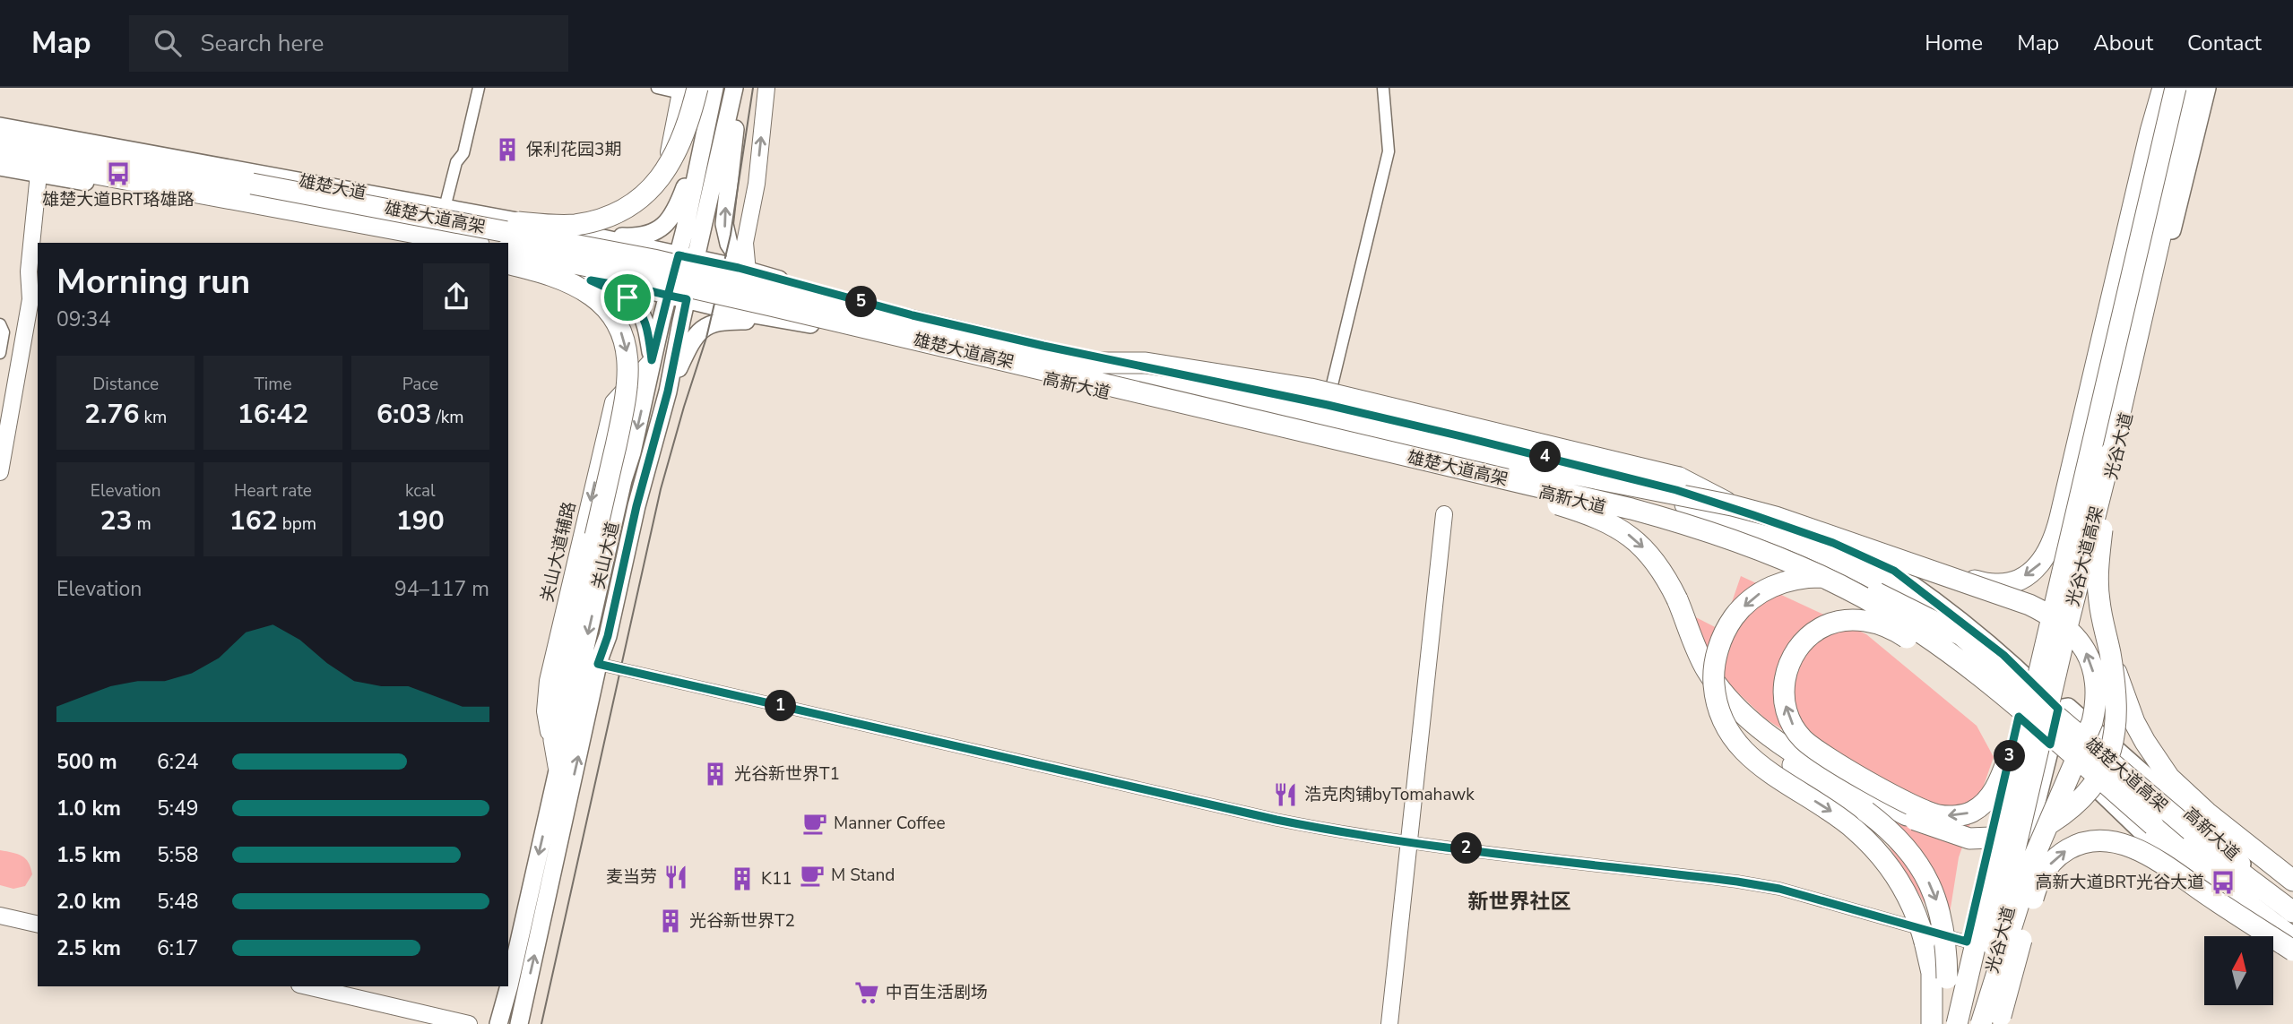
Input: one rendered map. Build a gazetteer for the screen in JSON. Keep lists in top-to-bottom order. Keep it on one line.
{"streets":{"highway":["雄楚大道高架","光谷大道高架"],"main road":["雄楚大道","高新大道","光谷大道","关山大道"],"street":["关山大道辅路"]},"crossings":[["雄楚大道","高新大道"],["雄楚大道","关山大道"],["高新大道","光谷大道"],["高新大道","关山大道"],["关山大道辅路","关山大道"]],"one_way":["关山大道辅路"],"districts":["新世界社区"],"places":{"building":["保利花园3期","光谷新世界T1","K11","光谷新世界T2"],"bus stop":["雄楚大道BRT珞雄路","高新大道BRT光谷大道"],"restaurant":["浩克肉铺byTomahawk","麦当劳"],"cafe":["Manner Coffee","M Stand"],"supermarket":["中百生活剧场"]},"north":"top","page":{"header":"Map","search":"Search here","nav":["Home","Map","About","Contact"],"heading":["Morning run","09:34"],"pins":["5","4","1","3","2"],"stats":[["Distance","2.76 km"],["Time","16:42"],["Pace","6:03 /km"],["Elevation","23 m"],["Heart rate","162 bpm"],["kcal","190"]],"chart":["Elevation","94–117 m"],"list":[{"name":"500 m","note":"6:24"},{"name":"1.0 km","note":"5:49"},{"name":"1.5 km","note":"5:58"},{"name":"2.0 km","note":"5:48"},{"name":"2.5 km","note":"6:17"}]}}
